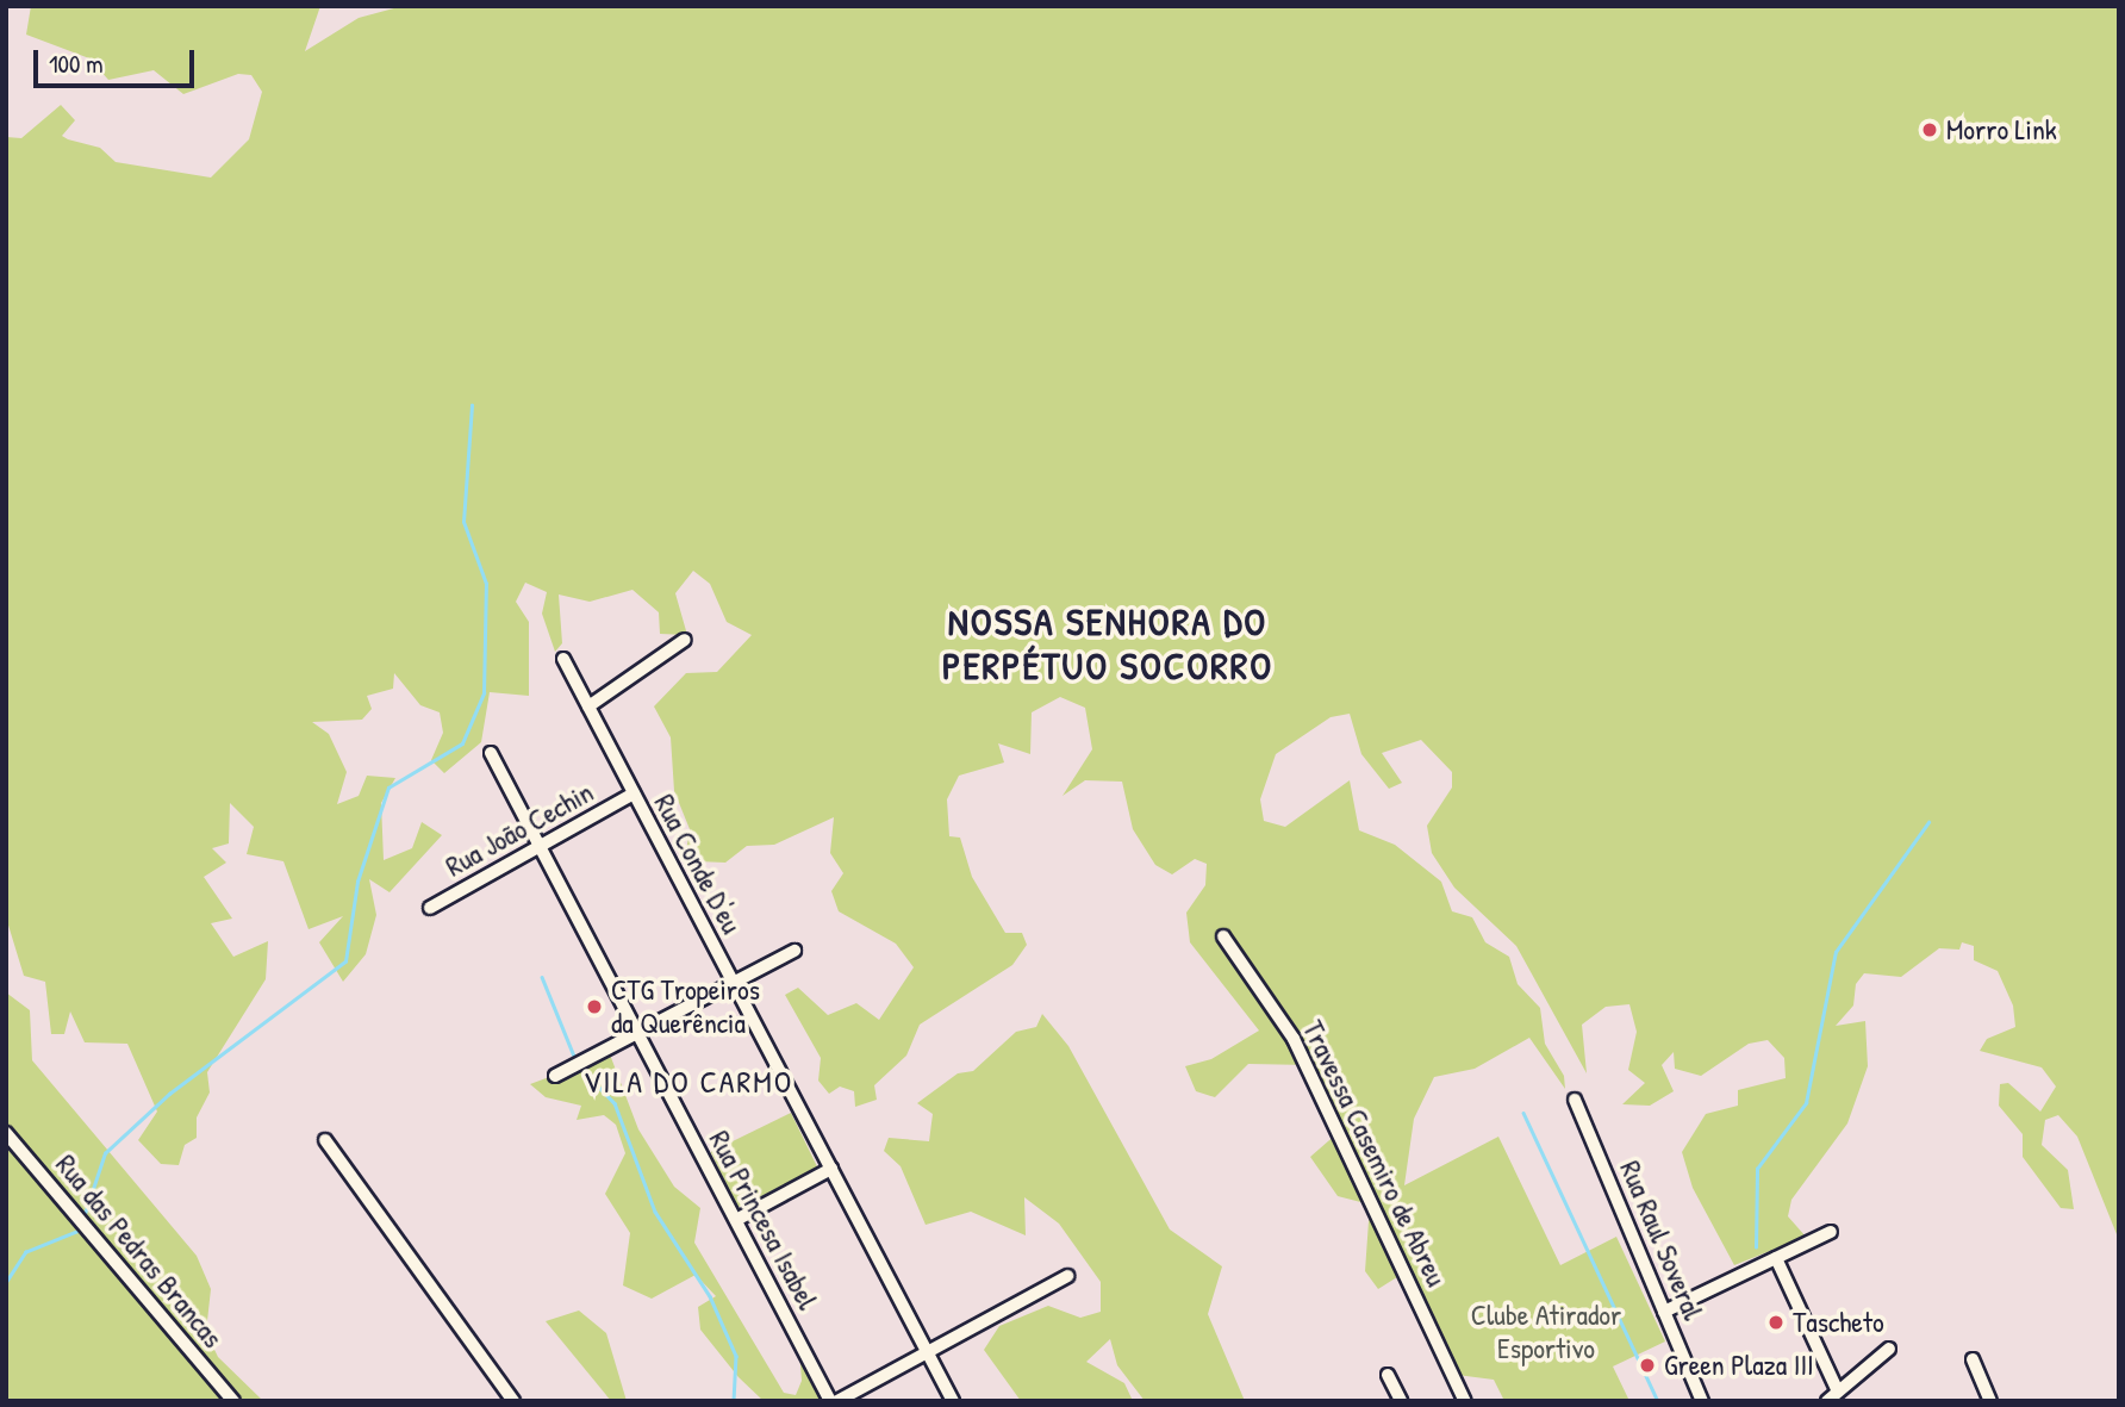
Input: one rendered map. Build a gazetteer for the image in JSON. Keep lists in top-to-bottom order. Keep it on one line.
{"streets":{"street":["Rua João Cechin","Rua Conde D'eu","Travessa Casemiro de Abreu","Rua Princesa Isabel","Rua Raul Soveral","Rua das Pedras Brancas"]},"crossings":[["Rua João Cechin","Rua Conde D'eu"],["Rua João Cechin","Rua Princesa Isabel"]],"districts":["NOSSA SENHORA DO PERPÉTUO SOCORRO","VILA DO CARMO"],"parks":["Clube Atirador Esportivo"],"places":["Morro Link","CTG Tropeiros da Querência","Tascheto","Green Plaza III"],"scale_bar":"100 m"}
